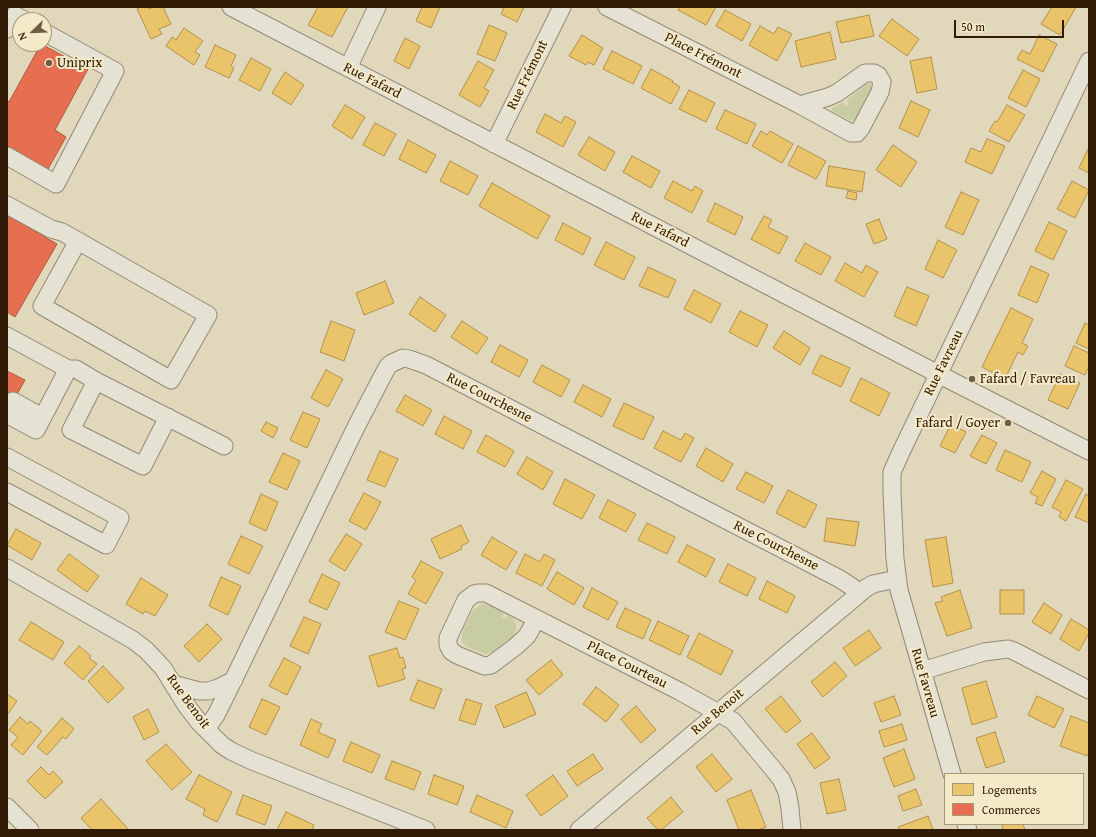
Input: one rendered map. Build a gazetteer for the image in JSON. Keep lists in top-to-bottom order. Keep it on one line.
{"streets":{"street":["Place Frémont","Rue Frémont","Rue Fafard","Rue Favreau","Rue Courchesne","Place Courteau","Rue Benoit"]},"crossings":[["Rue Frémont","Rue Fafard"],["Rue Fafard","Rue Favreau"],["Rue Courchesne","Rue Benoit"],["Place Courteau","Rue Benoit"]],"places":["Uniprix","Fafard / Favreau","Fafard / Goyer"],"legend":["Logements","Commerces"],"scale_bar":"50 m","north":"bottom left"}
